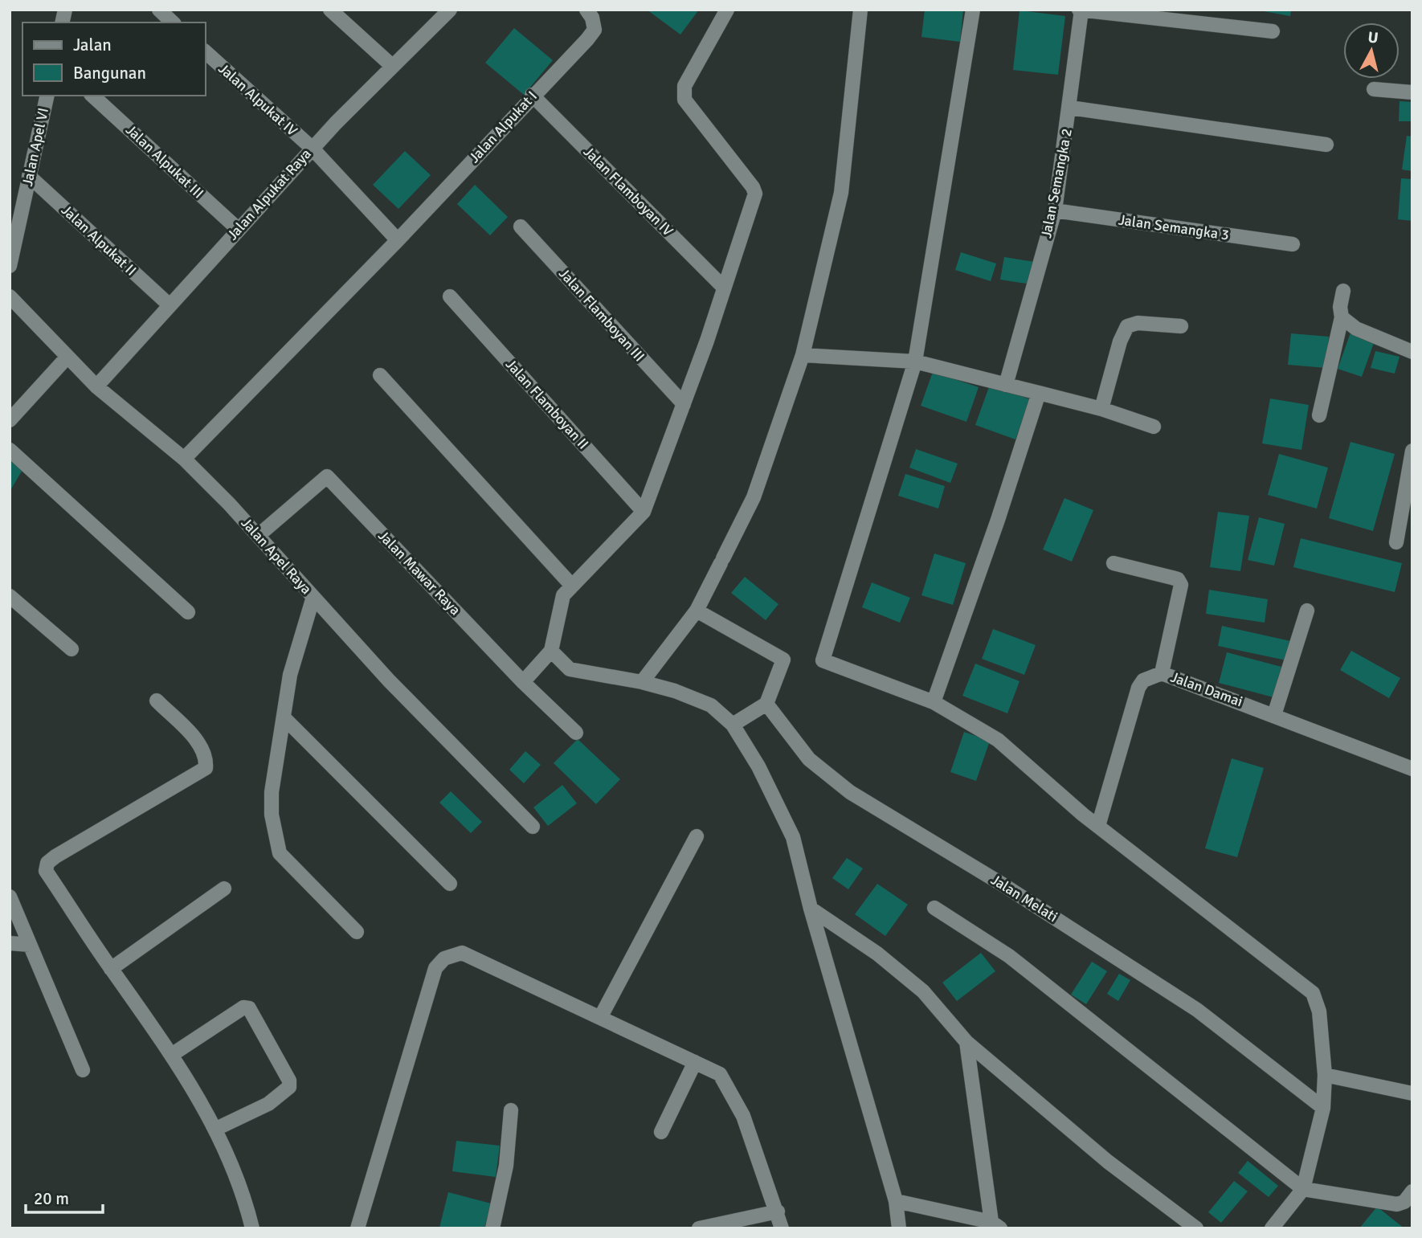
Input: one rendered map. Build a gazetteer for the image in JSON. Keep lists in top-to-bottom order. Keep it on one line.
{"streets":{"street":["Jalan Alpukat IV","Jalan Alpukat I","Jalan Apel VI","Jalan Alpukat III","Jalan Semangka 2","Jalan Flamboyan IV","Jalan Alpukat Raya","Jalan Semangka 3","Jalan Alpukat II","Jalan Flamboyan III","Jalan Flamboyan II","Jalan Apel Raya","Jalan Mawar Raya","Jalan Damai","Jalan Melati"]},"crossings":[["Jalan Alpukat IV","Jalan Alpukat Raya"],["Jalan Alpukat I","Jalan Flamboyan IV"],["Jalan Alpukat I","Jalan Apel Raya"],["Jalan Apel VI","Jalan Alpukat II"],["Jalan Alpukat III","Jalan Alpukat Raya"],["Jalan Semangka 2","Jalan Semangka 3"],["Jalan Alpukat Raya","Jalan Alpukat II"],["Jalan Alpukat Raya","Jalan Apel Raya"],["Jalan Apel Raya","Jalan Mawar Raya"]],"legend":["Jalan","Bangunan"],"scale_bar":"20 m","north":"top"}
